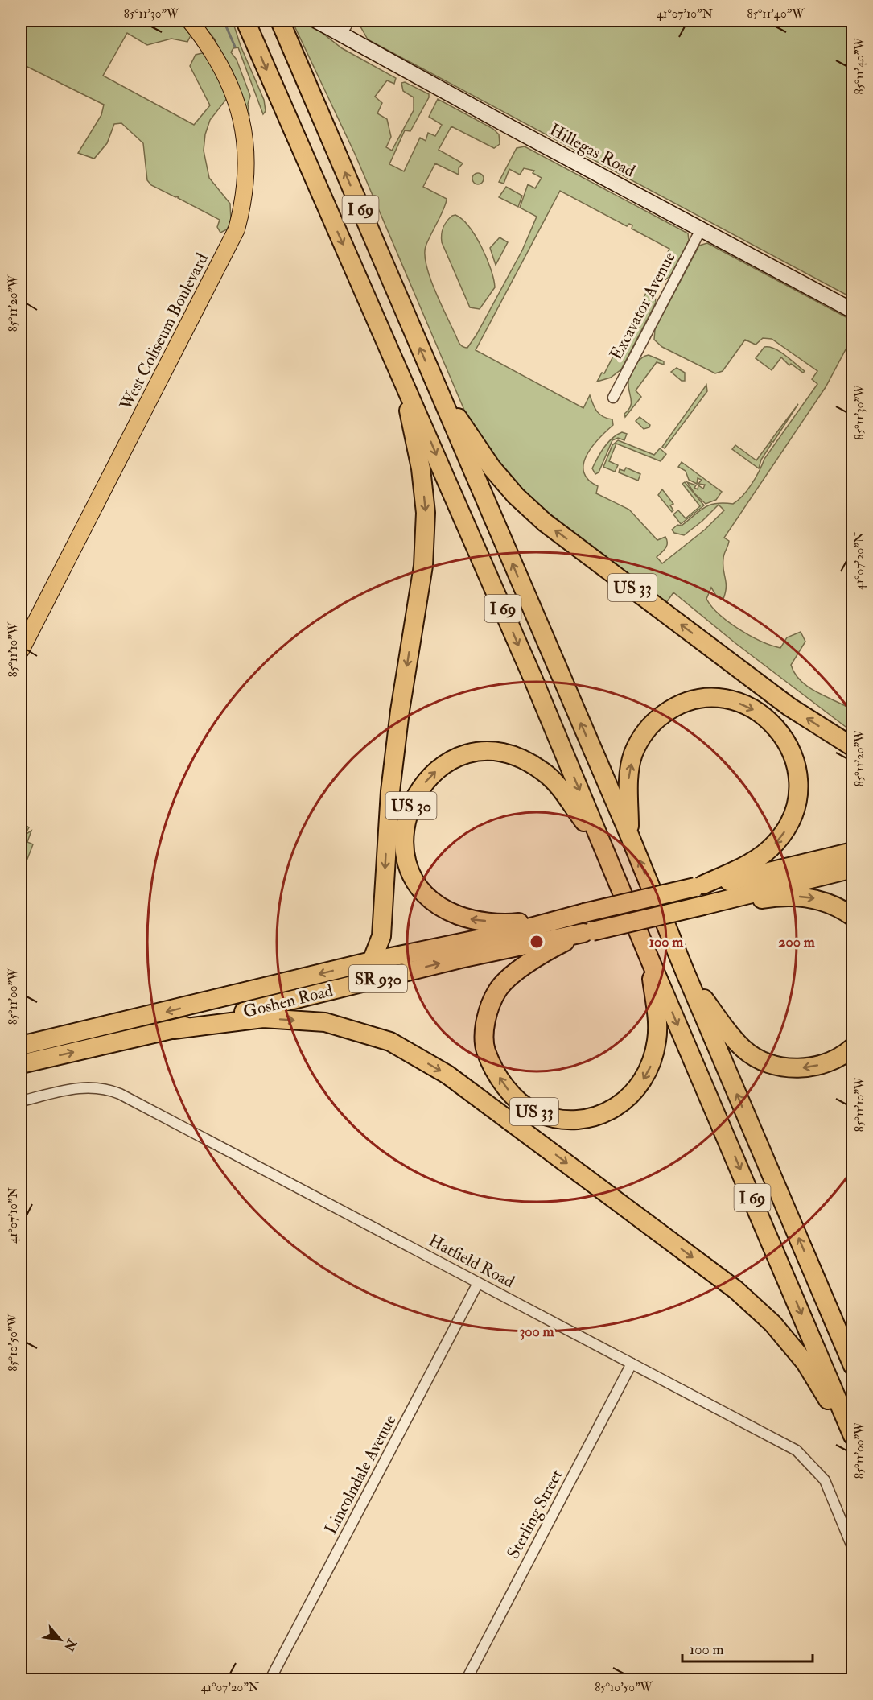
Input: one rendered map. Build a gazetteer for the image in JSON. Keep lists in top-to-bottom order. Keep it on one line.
{"streets":{"highway":["I 69","US 33","US 30","SR 930","Goshen Road"],"main road":["Hillegas Road","West Coliseum Boulevard"],"street":["Excavator Avenue","Hatfield Road","Lincolndale Avenue","Sterling Street"]},"crossings":[["Hillegas Road","Excavator Avenue"],["I 69","US 33"],["I 69","US 30"],["US 33","Goshen Road"],["US 30","SR 930"],["Hatfield Road","Lincolndale Avenue"],["Hatfield Road","Sterling Street"]],"scale_bar":"100 m","north":"bottom right","coordinates":["85°11'30\"W","41°07'10\"N","85°11'40\"W","85°11'20\"W","41°07'20\"N","85°11'10\"W","85°11'00\"W","85°10'50\"W"],"rings":["100 m","200 m","300 m"]}
